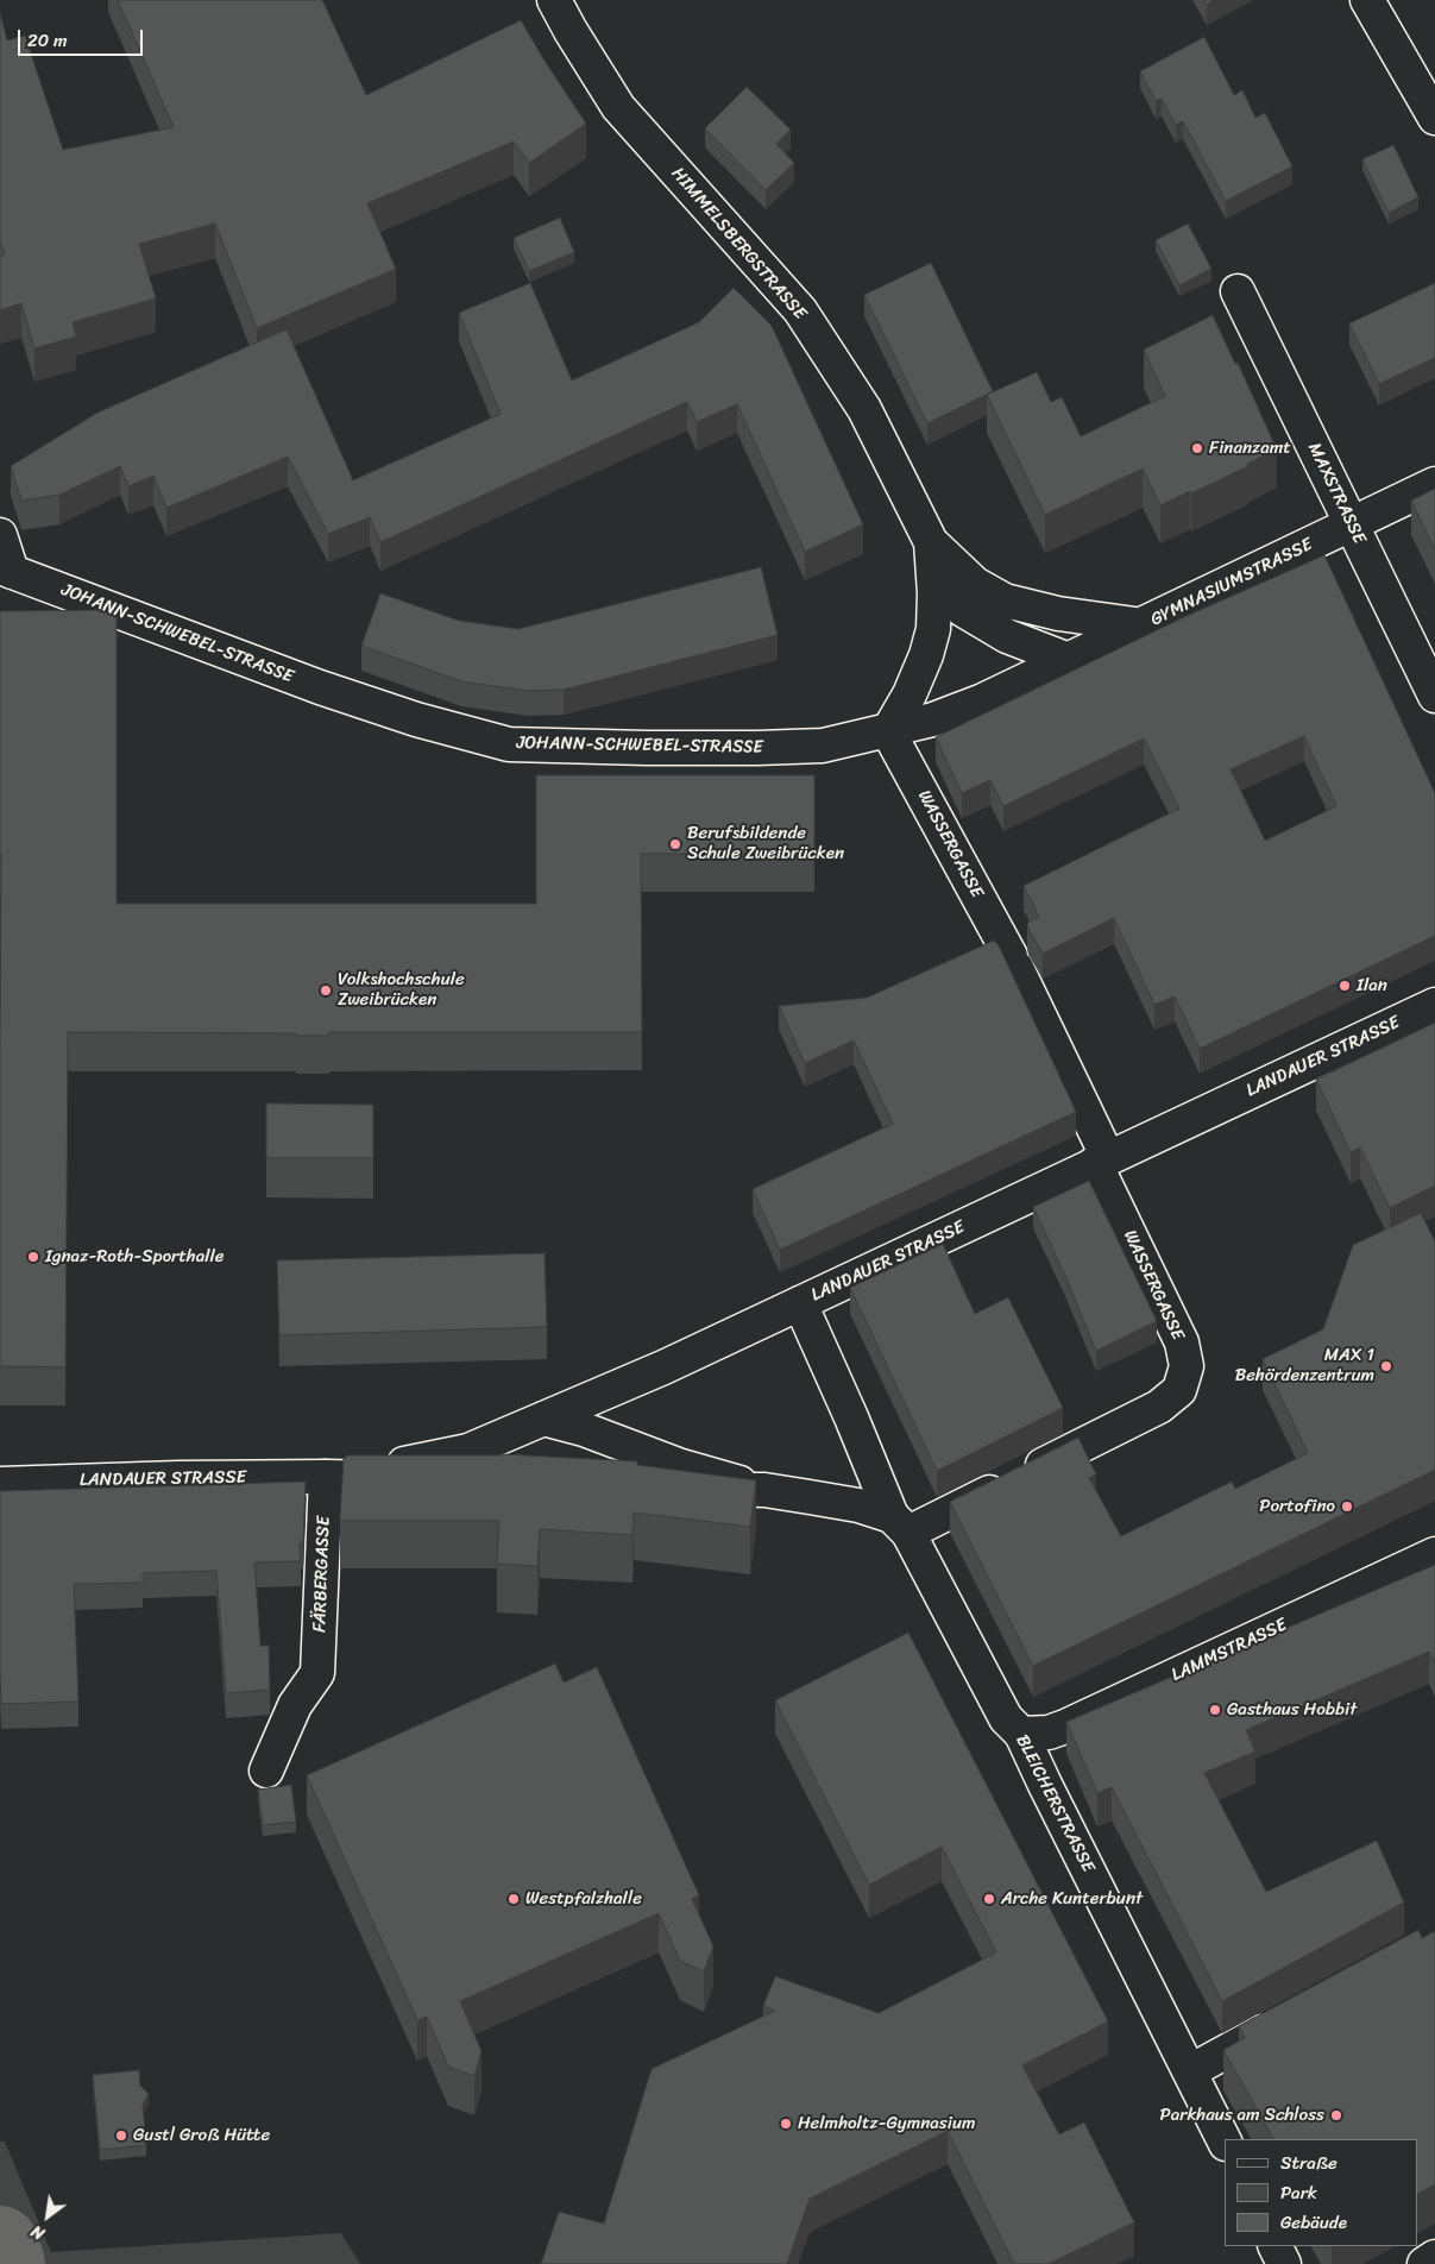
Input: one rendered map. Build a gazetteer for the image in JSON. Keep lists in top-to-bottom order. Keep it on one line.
{"streets":{"street":["HIMMELSBERGSTRASSE","MAXSTRASSE","GYMNASIUMSTRASSE","JOHANN-SCHWEBEL-STRASSE","WASSERGASSE","LANDAUER STRASSE","FÄRBERGASSE","LAMMSTRASSE","BLEICHERSTRASSE"]},"crossings":[["HIMMELSBERGSTRASSE","GYMNASIUMSTRASSE"],["HIMMELSBERGSTRASSE","JOHANN-SCHWEBEL-STRASSE"],["HIMMELSBERGSTRASSE","WASSERGASSE"],["MAXSTRASSE","GYMNASIUMSTRASSE"],["GYMNASIUMSTRASSE","JOHANN-SCHWEBEL-STRASSE"],["JOHANN-SCHWEBEL-STRASSE","WASSERGASSE"],["WASSERGASSE","LANDAUER STRASSE"],["WASSERGASSE","BLEICHERSTRASSE"],["LANDAUER STRASSE","FÄRBERGASSE"],["LANDAUER STRASSE","BLEICHERSTRASSE"],["LAMMSTRASSE","BLEICHERSTRASSE"]],"places":["Finanzamt","Berufsbildende Schule Zweibrücken","Ilan","Volkshochschule Zweibrücken","Ignaz-Roth-Sporthalle","MAX 1 Behördenzentrum","Portofino","Gasthaus Hobbit","Westpfalzhalle","Arche Kunterbunt","Parkhaus am Schloss","Helmholtz-Gymnasium","Gustl Groß Hütte"],"legend":["Straße","Park","Gebäude"],"scale_bar":"20 m","north":"bottom left"}
